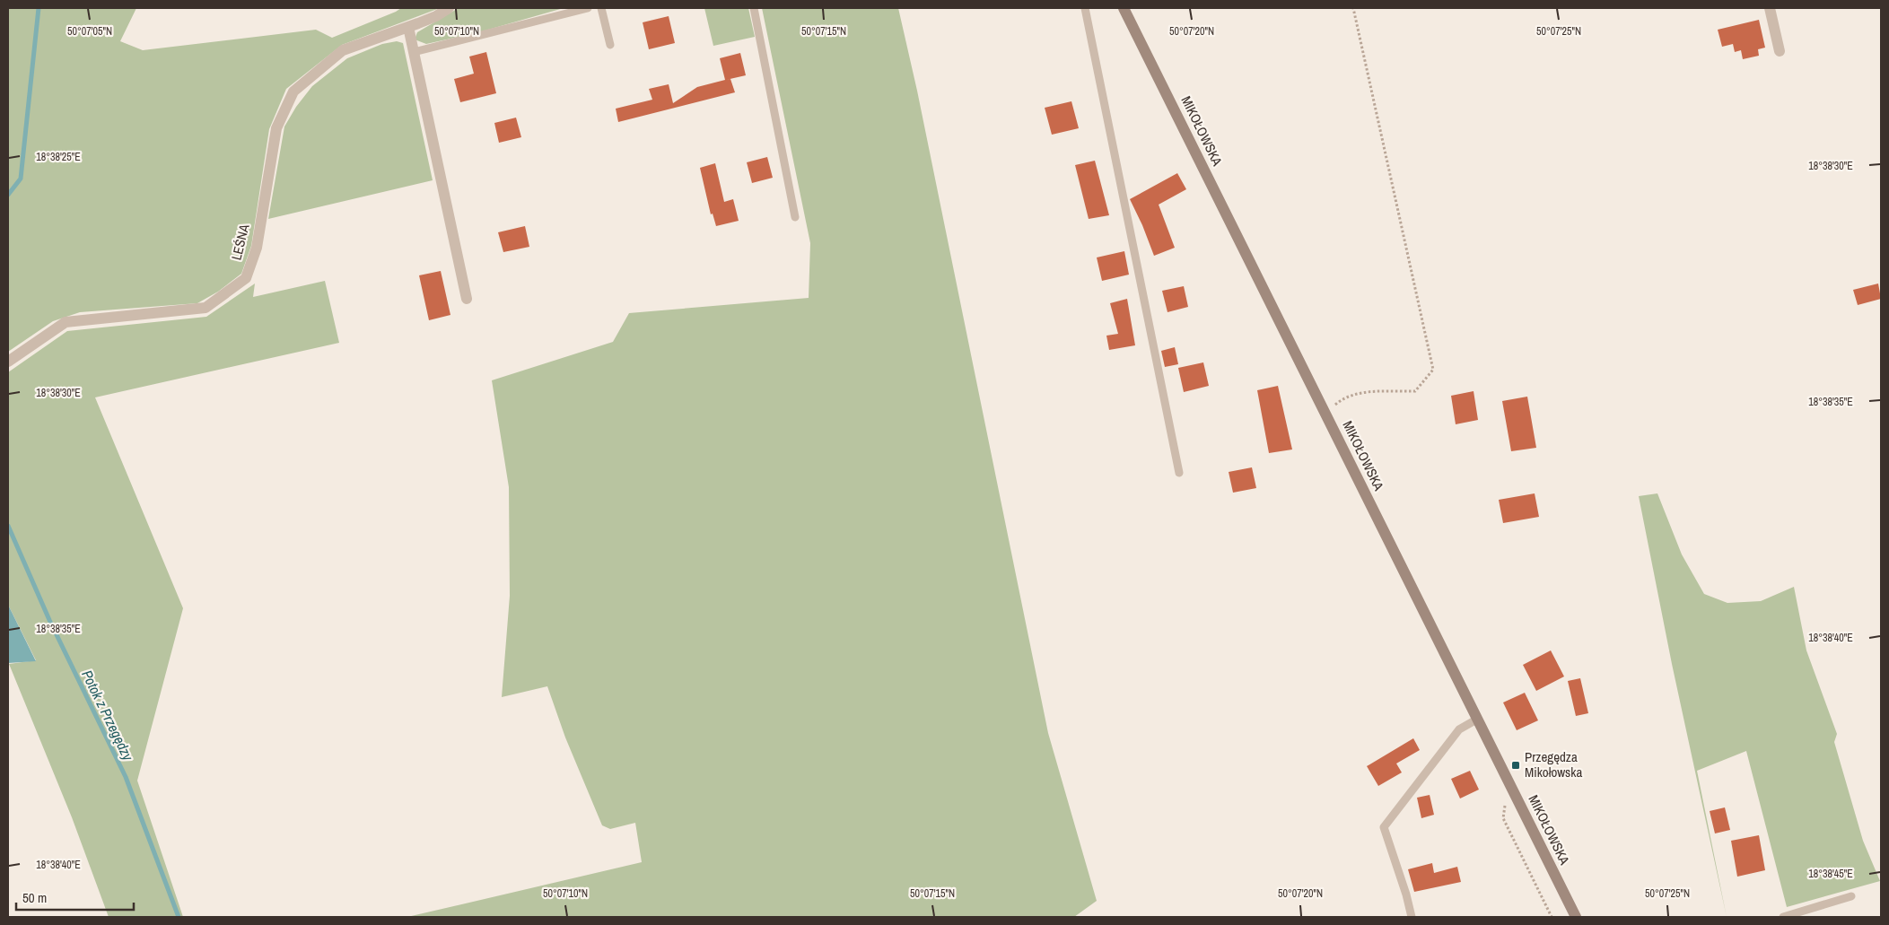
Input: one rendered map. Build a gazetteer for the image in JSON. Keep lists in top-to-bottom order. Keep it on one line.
{"streets":{"main road":["MIKOŁOWSKA"],"street":["LEŚNA"]},"water":["Potok z Przegędzy"],"places":{"transit":["Przegędza Mikołowska"]},"scale_bar":"50 m","coordinates":["50°07'05\"N","50°07'10\"N","50°07'15\"N","50°07'20\"N","50°07'25\"N","18°38'25\"E","18°38'30\"E","18°38'35\"E","18°38'40\"E","18°38'45\"E"]}
